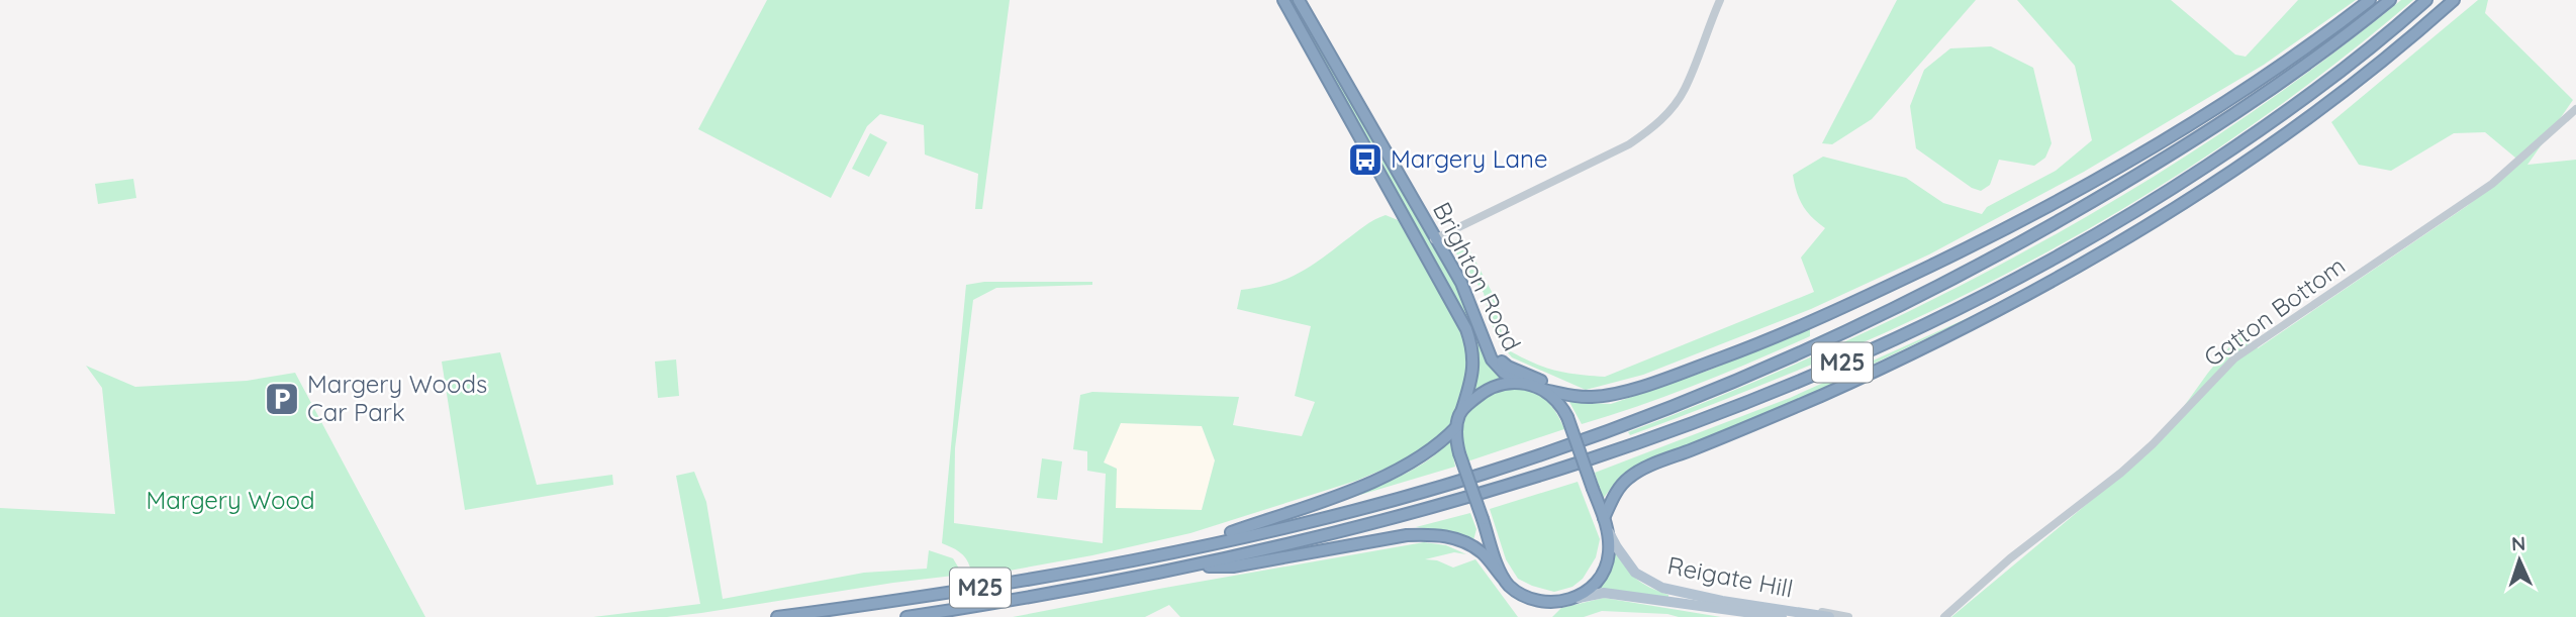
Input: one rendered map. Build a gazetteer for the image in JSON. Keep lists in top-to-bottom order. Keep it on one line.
{"streets":{"highway":["Brighton Road","M25"],"main road":["Reigate Hill"],"street":["Gatton Bottom"]},"crossings":[["Brighton Road","M25"],["M25","Reigate Hill"]],"parks":["Margery Wood"],"places":{"bus stop":["Margery Lane"],"parking":["Margery Woods Car Park"]},"north":"top"}
